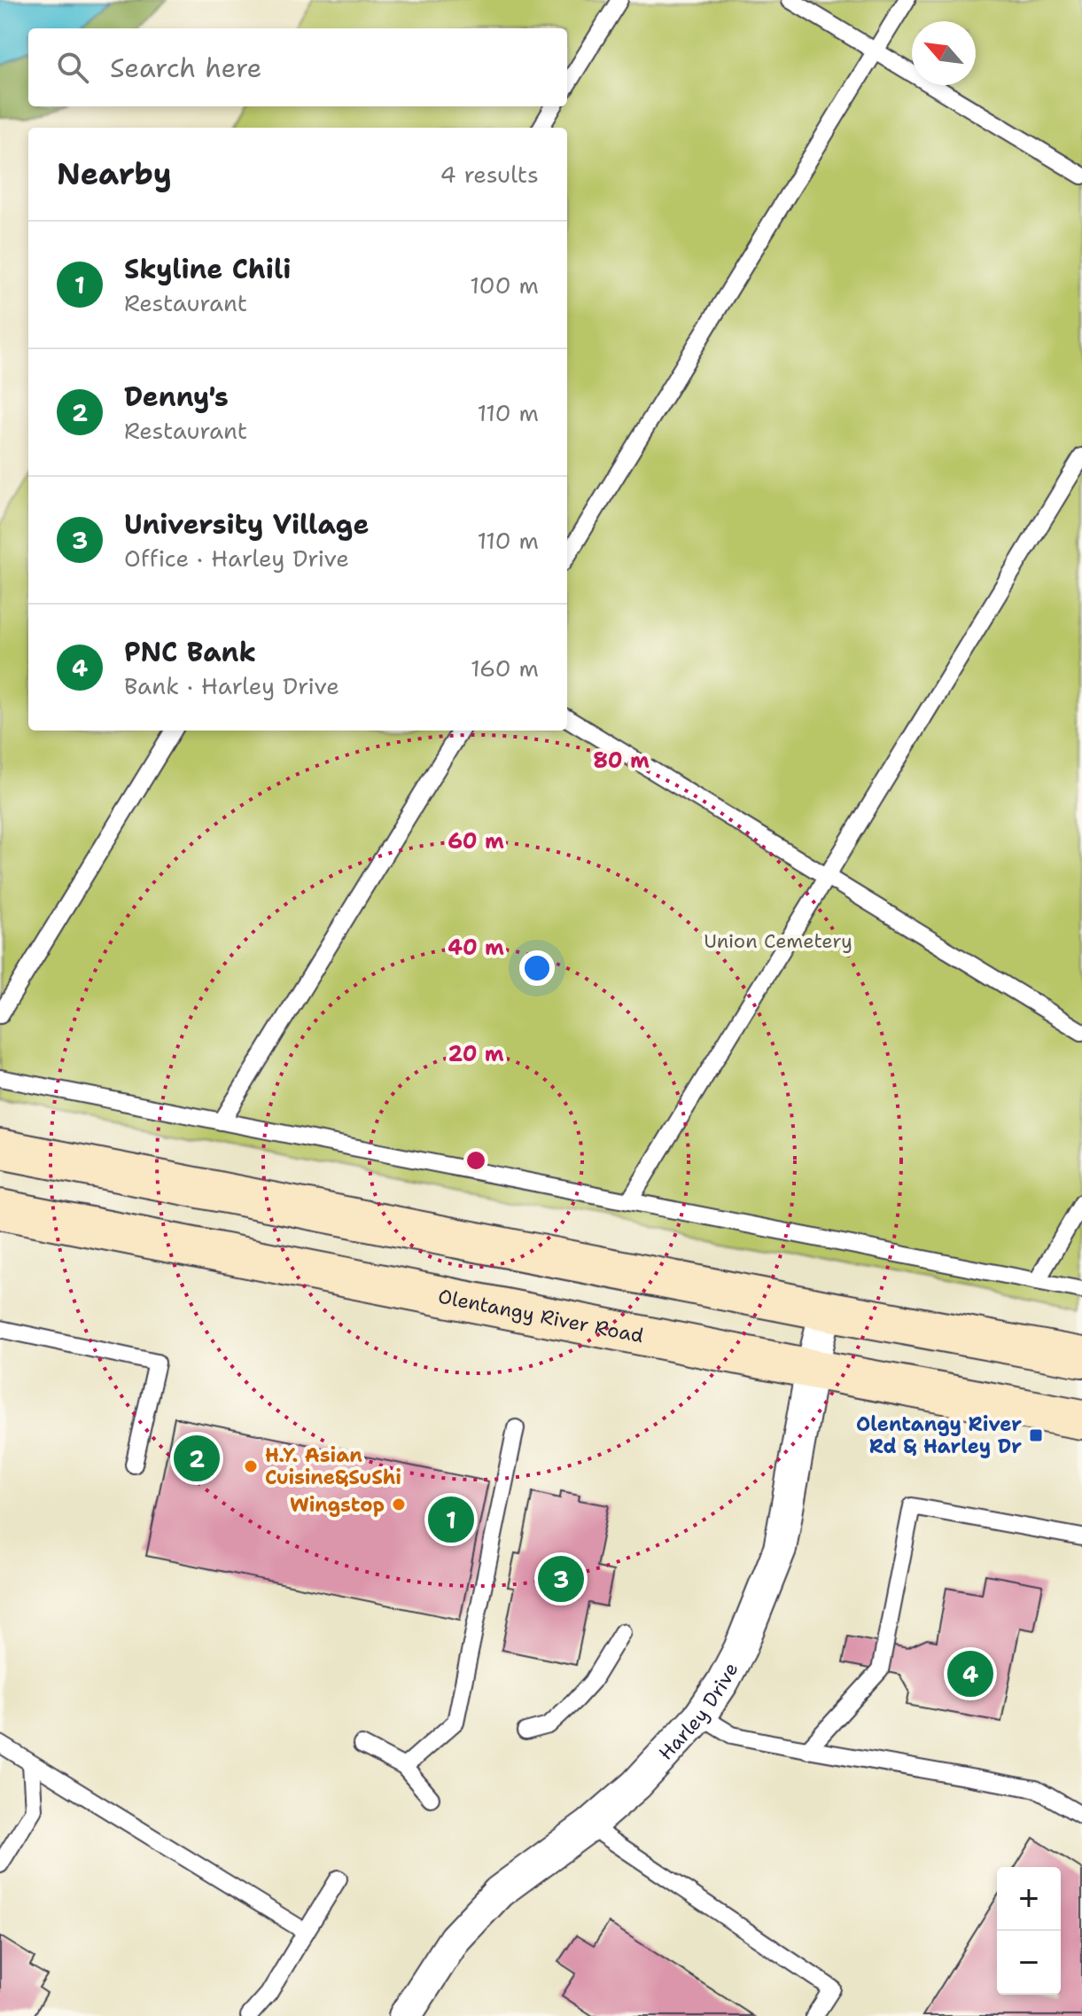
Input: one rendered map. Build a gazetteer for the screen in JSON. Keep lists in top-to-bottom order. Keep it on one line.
{"streets":{"main road":["Olentangy River Road"],"street":["Harley Drive"]},"crossings":[["Olentangy River Road","Harley Drive"]],"parks":["Union Cemetery"],"places":{"transit":["Olentangy River Rd & Harley Dr"],"other":["H.Y. Asian Cuisine&SuShi","Wingstop"]},"north":"top left","page":{"search":"Search here","heading":["Nearby","4 results"],"list":[{"mark":"1","name":"Skyline Chili","note":"Restaurant","value":"100 m"},{"mark":"2","name":"Denny's","note":"Restaurant","value":"110 m"},{"mark":"3","name":"University Village","note":"Office · Harley Drive","value":"110 m"},{"mark":"4","name":"PNC Bank","note":"Bank · Harley Drive","value":"160 m"}],"pins":["2","1","3","4"],"map_buttons":["+","−"]},"rings":["80 m","60 m","40 m","20 m"]}
